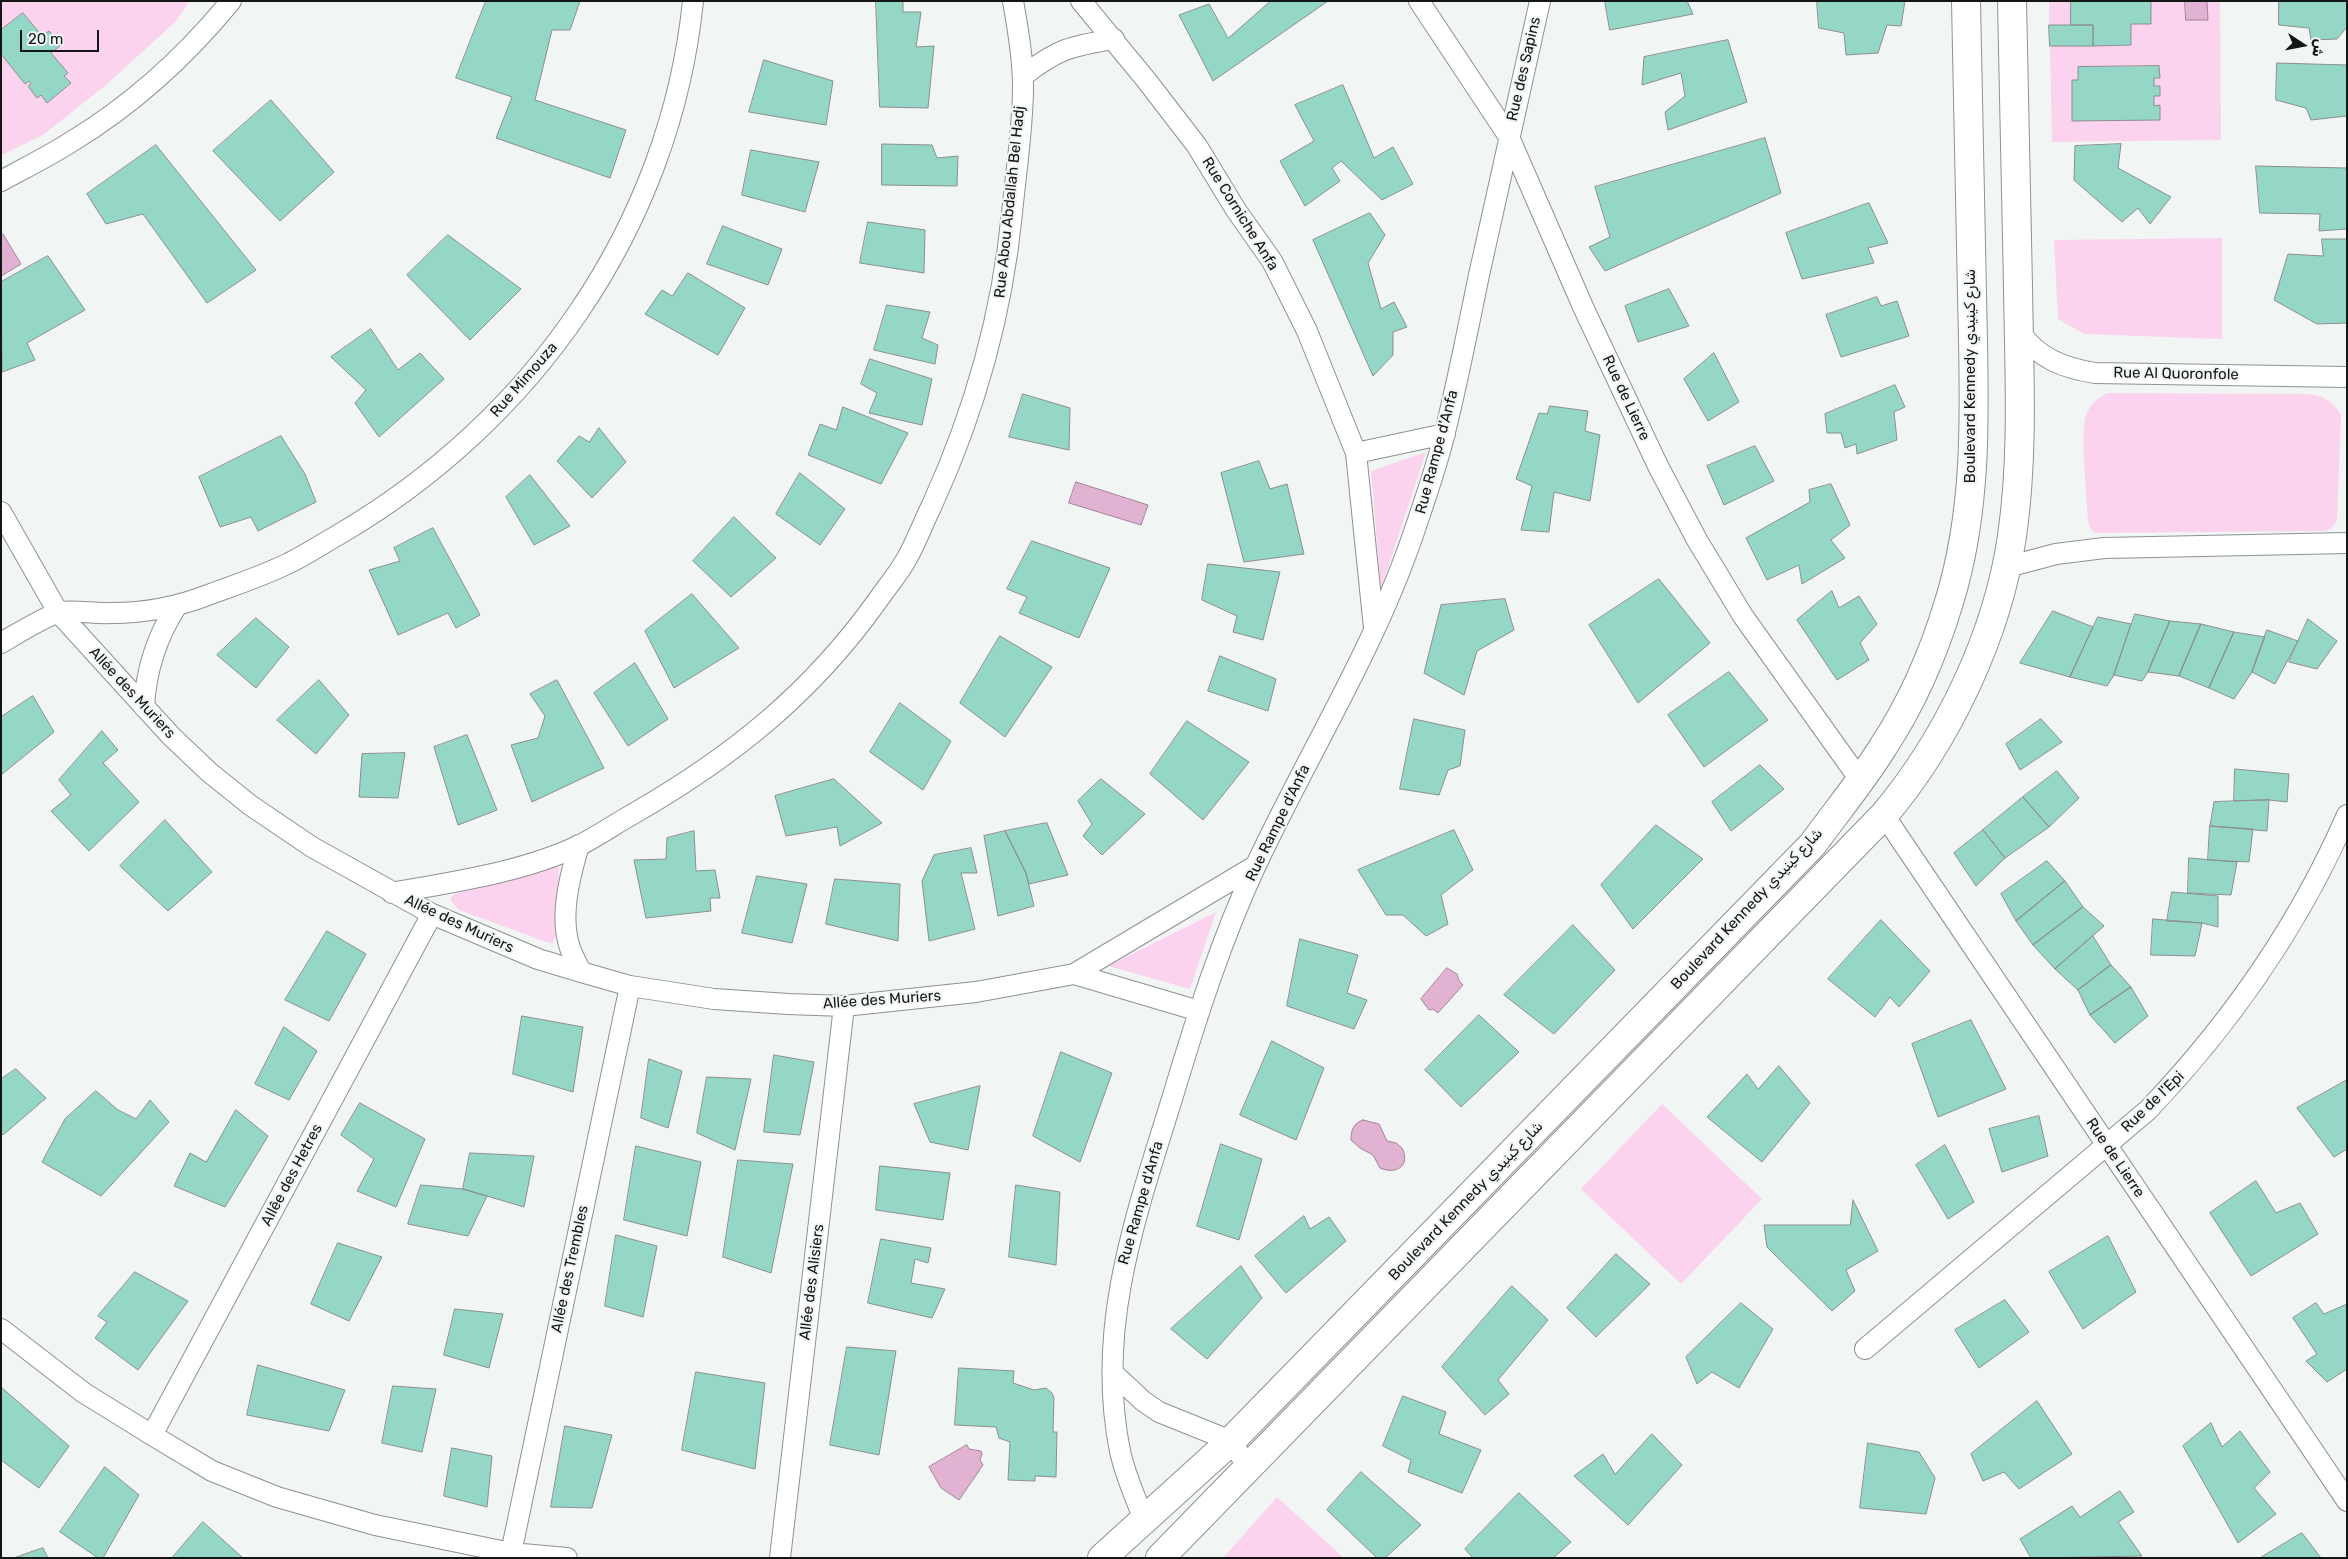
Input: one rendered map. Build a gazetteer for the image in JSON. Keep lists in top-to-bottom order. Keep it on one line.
{"streets":{"main road":["Boulevard Kennedy شارع كينيدي"],"street":["Rue des Sapins","Rue Abou Abdallah Bel Hadj","Rue Corniche Anfa","Rue Al Quoronfole","Rue Mimouza","Rue de Lierre","Rue Rampe d'Anfa","Allée des Muriers","Rue de l'Epi","Allêe des Hetres","Allée des Trembles","Allée des Alisiers"]},"crossings":[["Rue des Sapins","Rue de Lierre"],["Rue des Sapins","Rue Rampe d'Anfa"],["Rue Abou Abdallah Bel Hadj","Allée des Muriers"],["Rue Corniche Anfa","Rue Rampe d'Anfa"],["Rue Al Quoronfole","Boulevard Kennedy شارع كينيدي"],["Boulevard Kennedy شارع كينيدي","Rue de Lierre"],["Boulevard Kennedy شارع كينيدي","Rue Rampe d'Anfa"],["Rue Mimouza","Allée des Muriers"],["Rue de Lierre","Rue Rampe d'Anfa"],["Rue de Lierre","Rue de l'Epi"],["Rue Rampe d'Anfa","Allée des Muriers"],["Allée des Muriers","Allêe des Hetres"],["Allée des Muriers","Allée des Trembles"],["Allée des Muriers","Allée des Alisiers"]],"scale_bar":"20 m","north":"right"}
